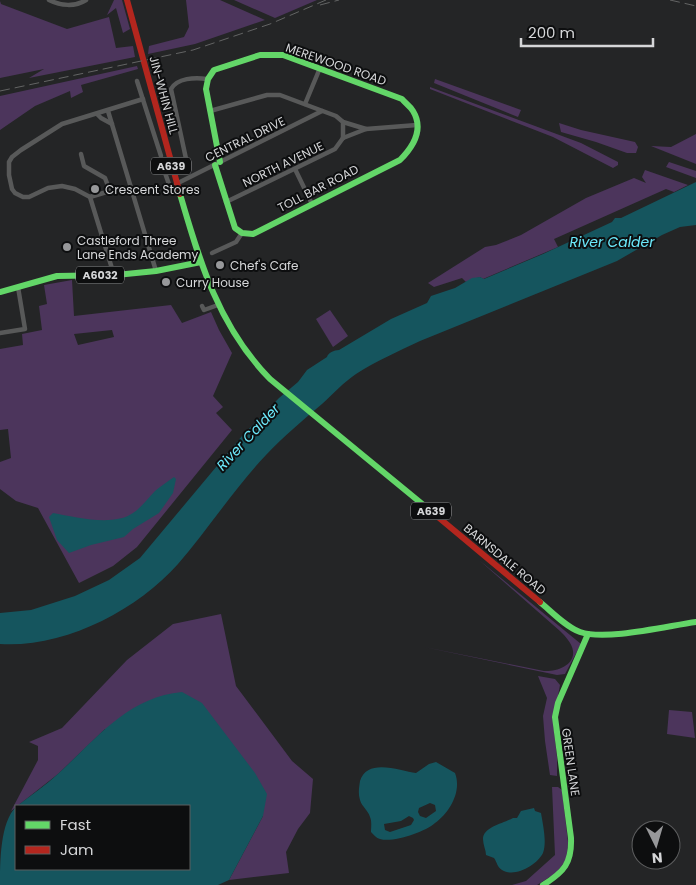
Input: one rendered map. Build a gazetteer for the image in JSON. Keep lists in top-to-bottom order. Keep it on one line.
{"streets":{"main road":["MEREWOOD ROAD","JIN-WHIN HILL","A639","TOLL BAR ROAD","A6032","BARNSDALE ROAD","GREEN LANE"],"street":["CENTRAL DRIVE","NORTH AVENUE"]},"crossings":[["MEREWOOD ROAD","TOLL BAR ROAD"],["JIN-WHIN HILL","CENTRAL DRIVE"],["JIN-WHIN HILL","A6032"],["JIN-WHIN HILL","BARNSDALE ROAD"],["BARNSDALE ROAD","GREEN LANE"]],"water":["River Calder"],"places":["Crescent Stores","Castleford Three Lane Ends Academy","Chef's Cafe","Curry House"],"legend":["Fast","Jam"],"scale_bar":"200 m","north":"bottom"}
